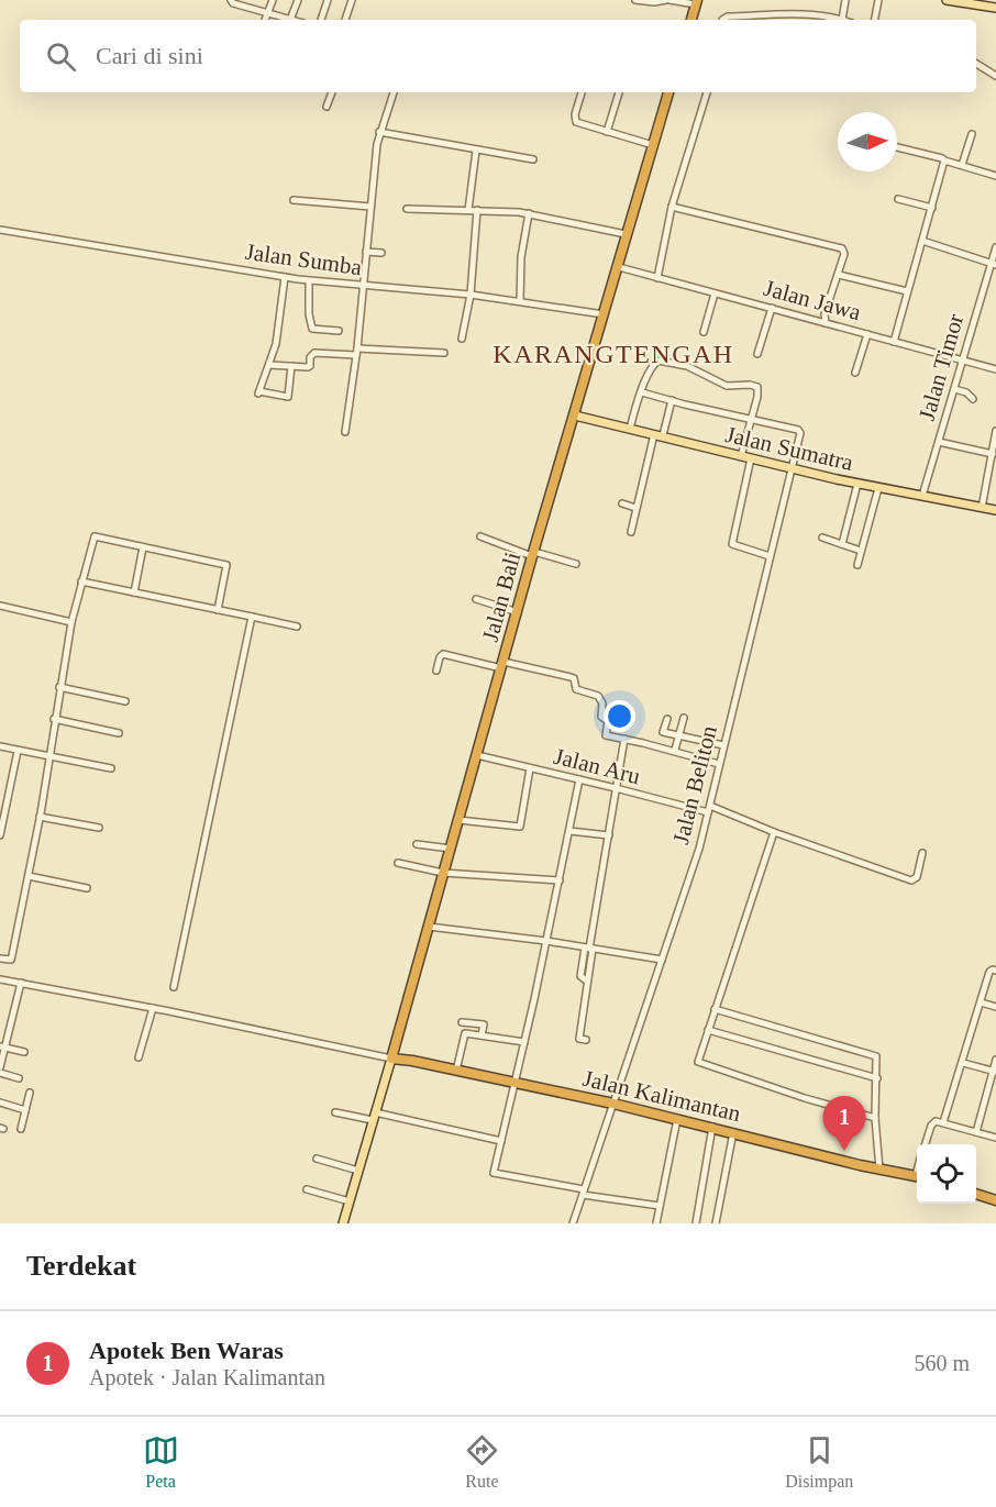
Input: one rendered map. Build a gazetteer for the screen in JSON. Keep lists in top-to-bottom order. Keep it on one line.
{"streets":{"highway":["Jalan Bali","Jalan Kalimantan"],"main road":["Jalan Sumatra"],"street":["Jalan Sumba","Jalan Jawa","Jalan Timor","Jalan Aru","Jalan Beliton"]},"crossings":[["Jalan Sumba","Jalan Bali"],["Jalan Jawa","Jalan Timor"],["Jalan Jawa","Jalan Bali"],["Jalan Timor","Jalan Sumatra"],["Jalan Sumatra","Jalan Bali"],["Jalan Sumatra","Jalan Beliton"],["Jalan Bali","Jalan Aru"],["Jalan Bali","Jalan Kalimantan"],["Jalan Aru","Jalan Beliton"],["Jalan Beliton","Jalan Kalimantan"]],"districts":["KARANGTENGAH"],"north":"right","page":{"search":"Cari di sini","pins":"1","heading":"Terdekat","list":[{"mark":"1","name":"Apotek Ben Waras","note":"Apotek · Jalan Kalimantan","value":"560 m"}],"nav":["Peta","Rute","Disimpan"]}}
